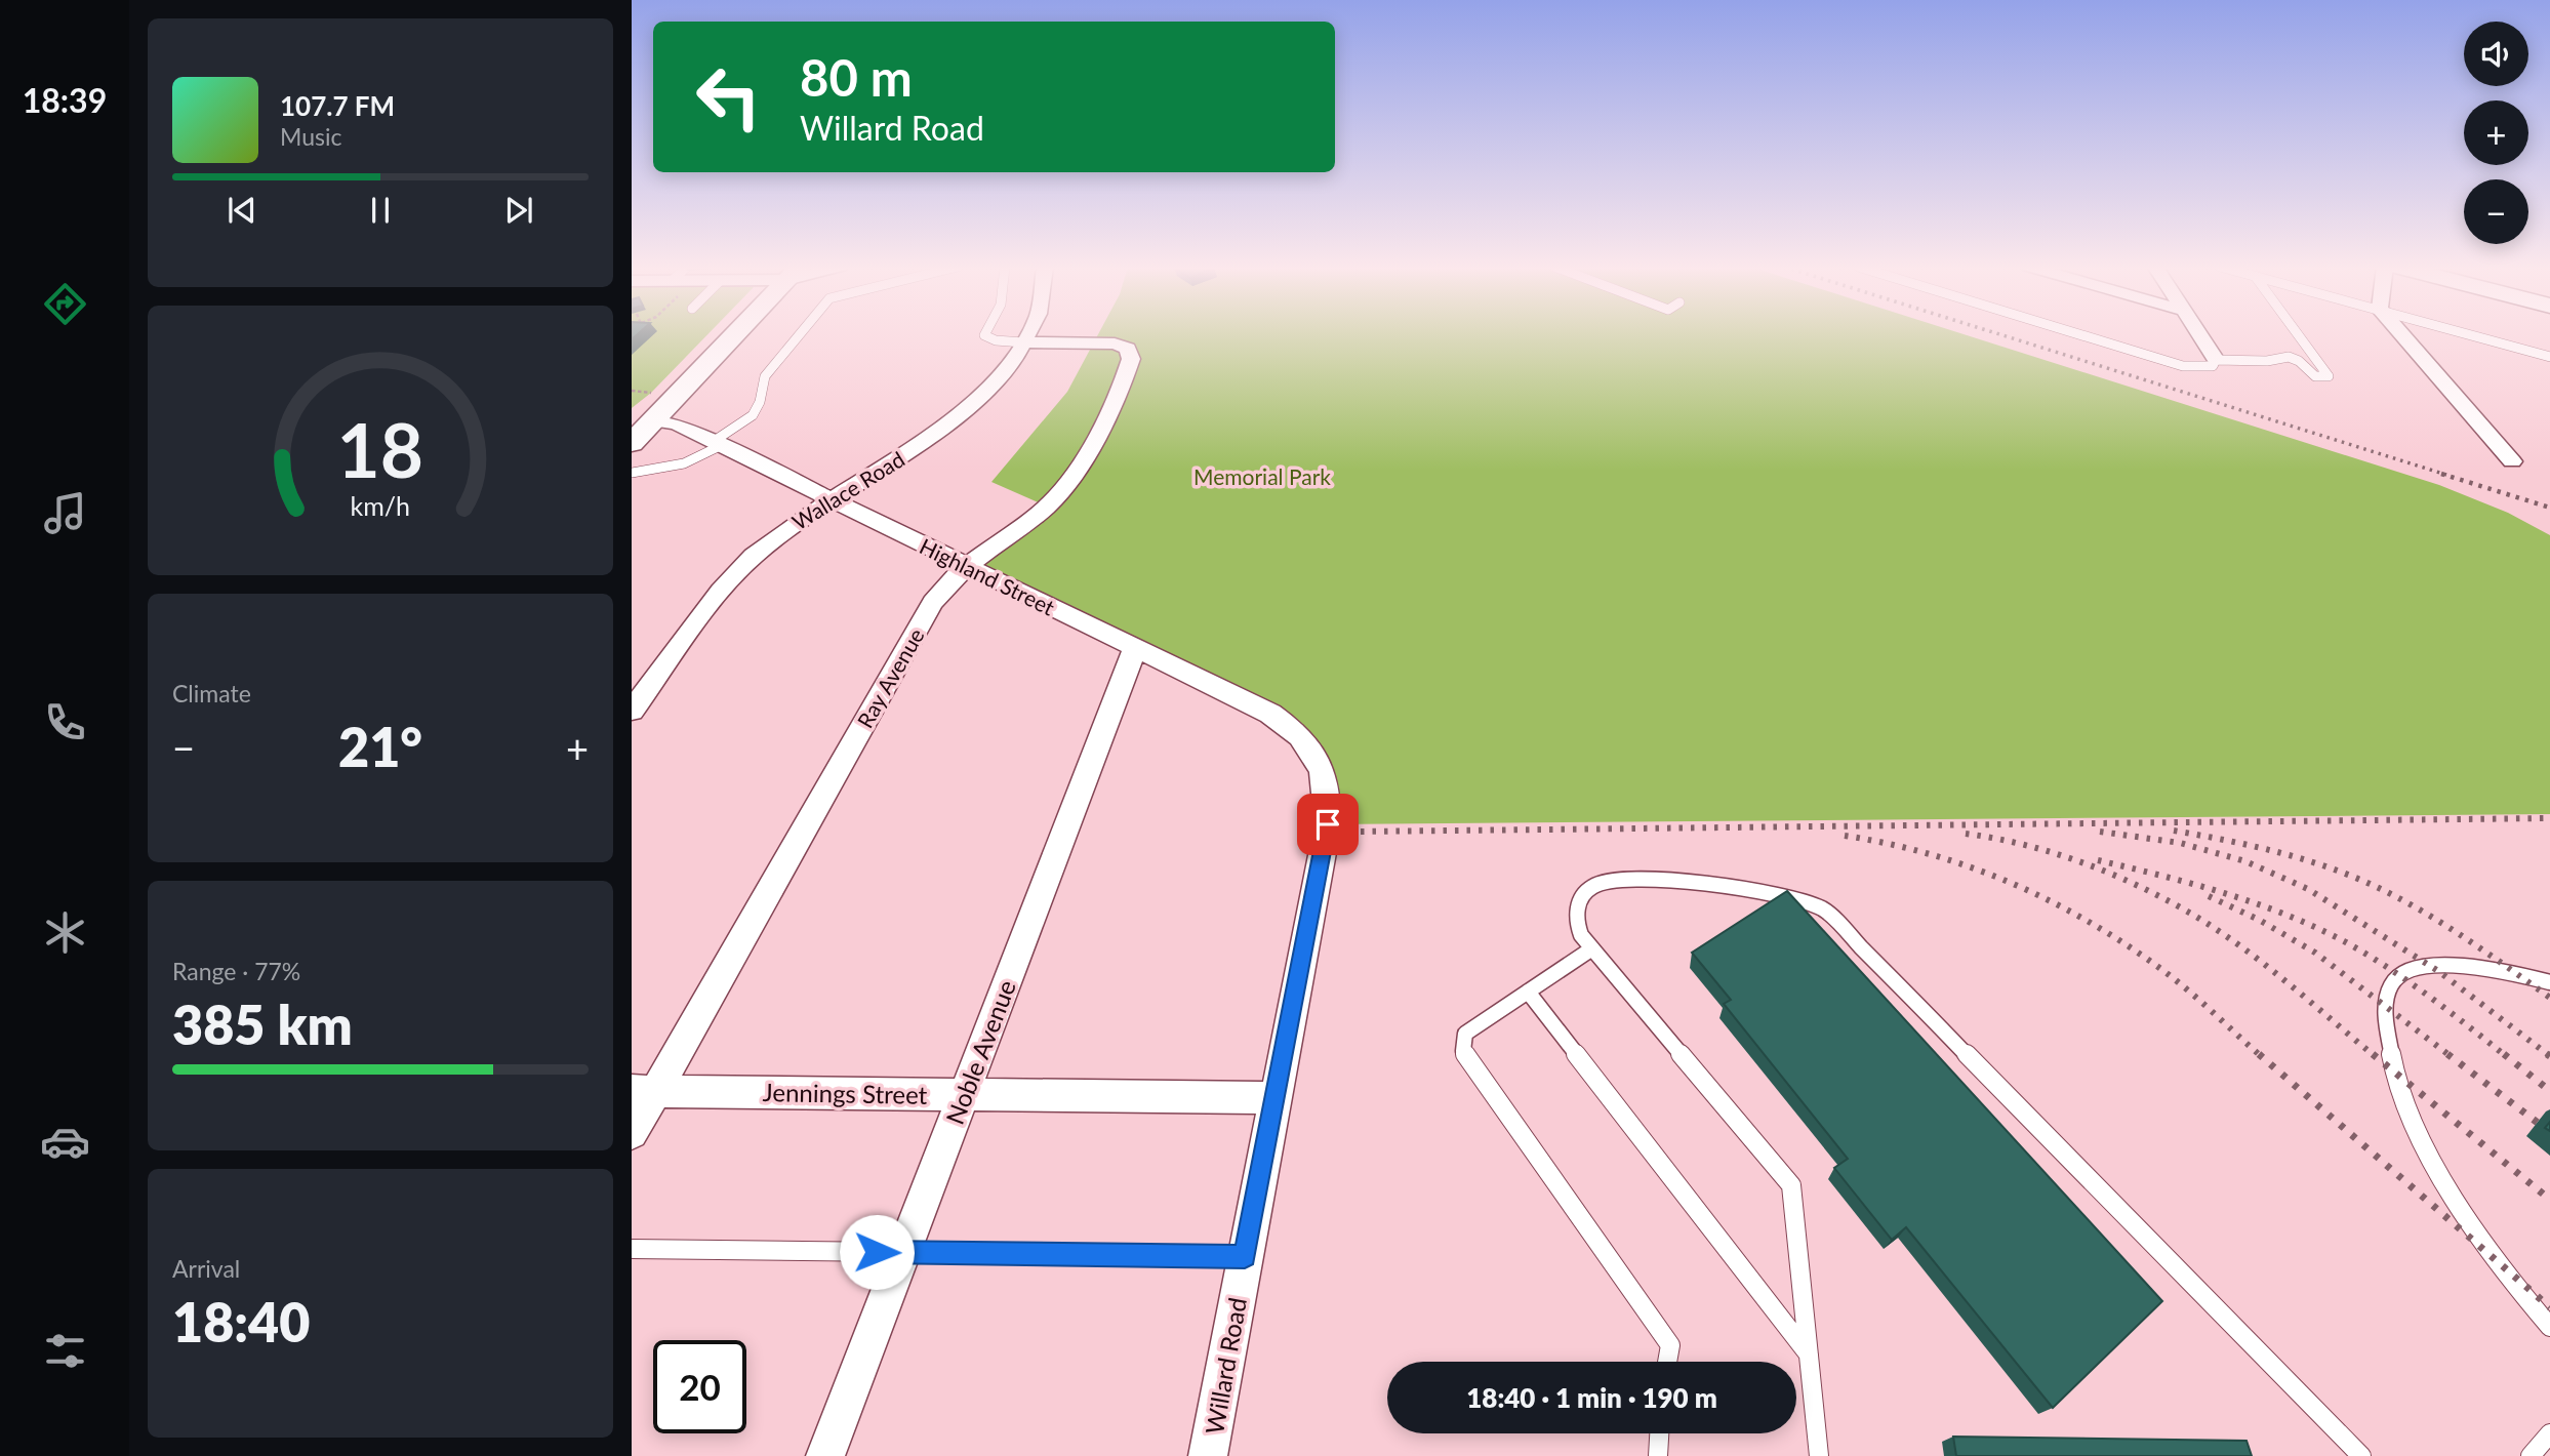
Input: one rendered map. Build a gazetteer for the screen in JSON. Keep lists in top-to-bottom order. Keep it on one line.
{"streets":{"street":["Wallace Road","Highland Street","Ray Avenue","Noble Avenue","Jennings Street","Willard Road"]},"crossings":[["Wallace Road","Highland Street"],["Wallace Road","Ray Avenue"],["Highland Street","Ray Avenue"],["Highland Street","Noble Avenue"],["Highland Street","Willard Road"],["Ray Avenue","Jennings Street"],["Noble Avenue","Jennings Street"],["Jennings Street","Willard Road"]],"parks":["Memorial Park"],"page":{"tabs":"18:39","map_buttons":["+","−"],"turn":["80 m","Willard Road"],"song":["107.7 FM","Music"],"tile":["Climate",["Range · 77%","385 km"],["Arrival","18:40"]],"heat":["−","21°","+"],"limit":"20","trip":"18:40 · 1 min · 190 m","gauge":["18","km/h"]}}
